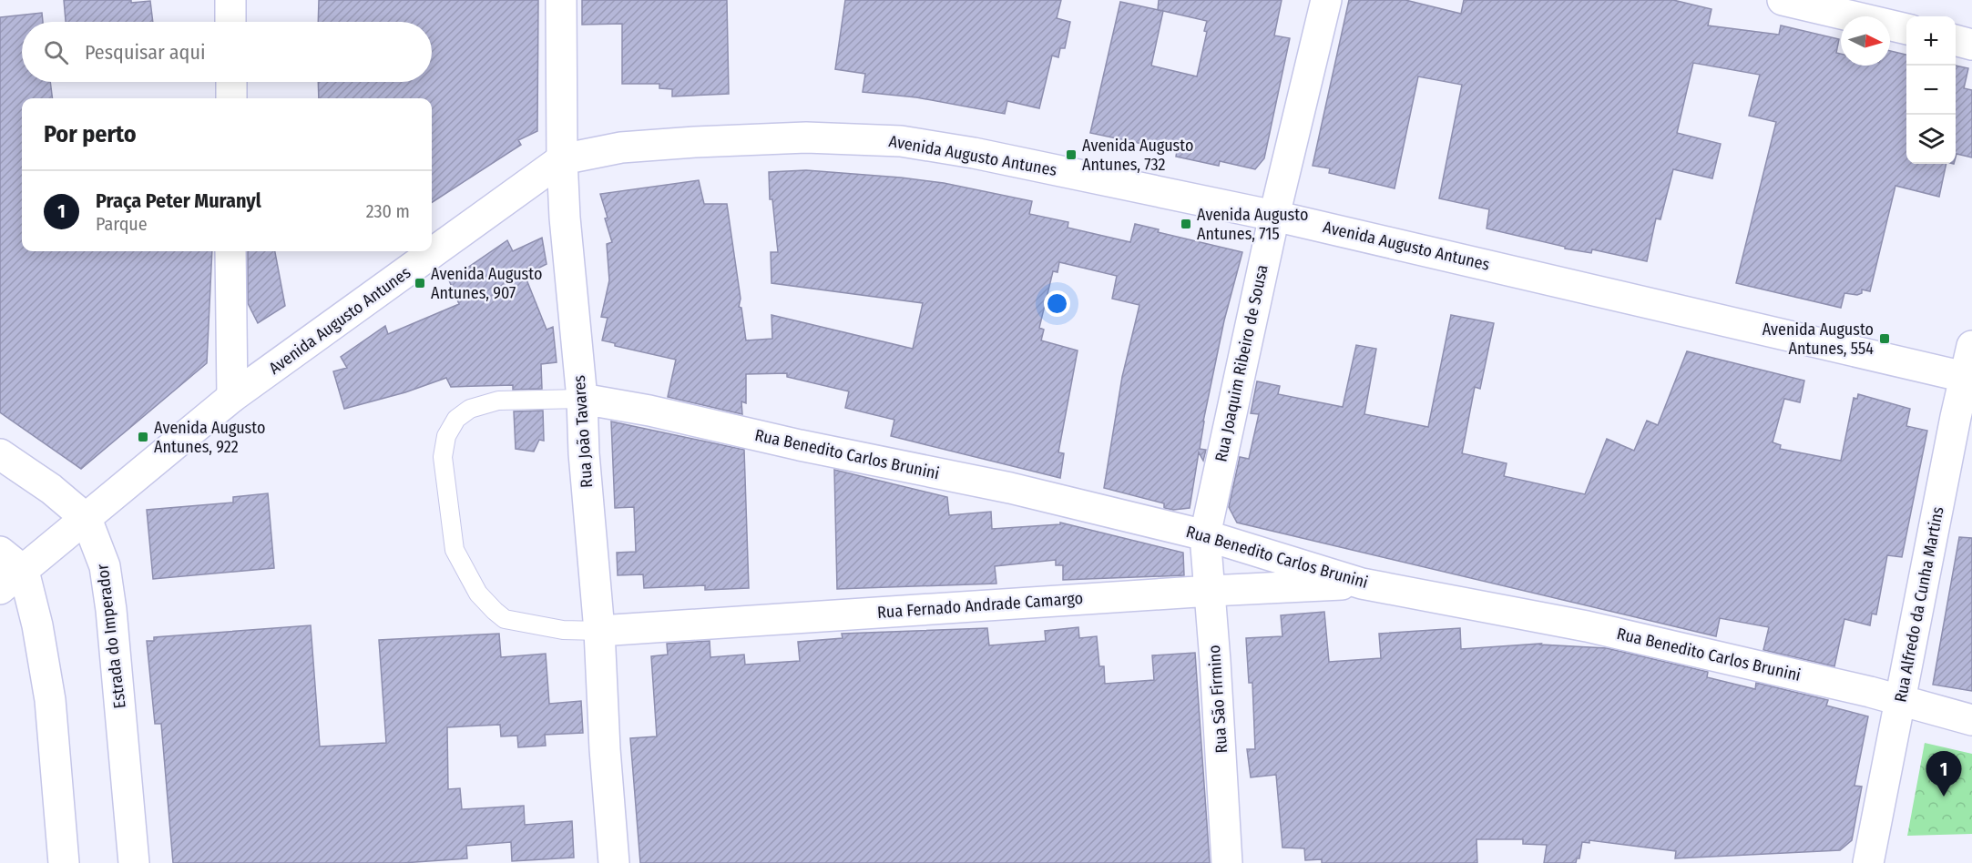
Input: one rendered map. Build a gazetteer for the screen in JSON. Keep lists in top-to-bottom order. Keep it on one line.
{"streets":{"street":["Avenida Augusto Antunes","Rua Joaquim Ribeiro de Sousa","Rua João Tavares","Rua Benedito Carlos Brunini","Rua Alfredo da Cunha Martins","Rua Fernado Andrade Camargo","Estrada do Imperador","Rua São Firmino"]},"crossings":[["Avenida Augusto Antunes","Rua Joaquim Ribeiro de Sousa"],["Avenida Augusto Antunes","Rua João Tavares"],["Avenida Augusto Antunes","Rua Alfredo da Cunha Martins"],["Avenida Augusto Antunes","Estrada do Imperador"],["Rua Joaquim Ribeiro de Sousa","Rua Benedito Carlos Brunini"],["Rua Joaquim Ribeiro de Sousa","Rua São Firmino"],["Rua João Tavares","Rua Benedito Carlos Brunini"],["Rua João Tavares","Rua Fernado Andrade Camargo"],["Rua Benedito Carlos Brunini","Rua Alfredo da Cunha Martins"],["Rua Benedito Carlos Brunini","Rua Fernado Andrade Camargo"],["Rua Benedito Carlos Brunini","Rua São Firmino"],["Rua Fernado Andrade Camargo","Rua São Firmino"]],"places":{"transit":["Avenida Augusto Antunes, 732","Avenida Augusto Antunes, 715","Avenida Augusto Antunes, 907","Avenida Augusto Antunes, 554","Avenida Augusto Antunes, 922"]},"north":"right","page":{"map_buttons":["+","−"],"search":"Pesquisar aqui","heading":"Por perto","list":[{"mark":"1","name":"Praça Peter Muranyl","note":"Parque","value":"230 m"}],"pins":"1"}}
